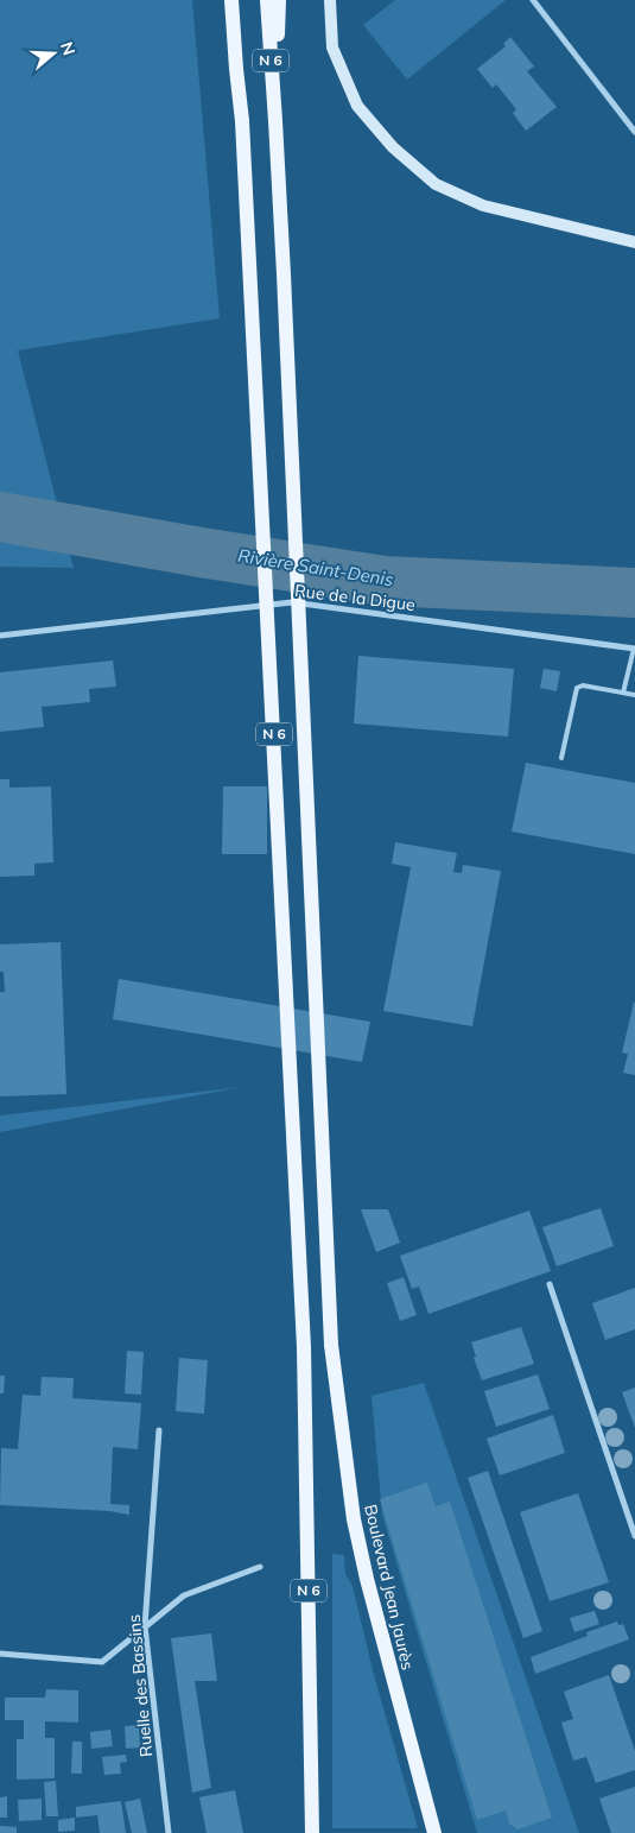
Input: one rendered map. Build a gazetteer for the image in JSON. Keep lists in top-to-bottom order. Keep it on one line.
{"streets":{"main road":["N 6","Boulevard Jean Jaurès"],"street":["Rue de la Digue","Ruelle des Bassins"]},"crossings":[["N 6","Boulevard Jean Jaurès"]],"water":["Rivière Saint-Denis"],"north":"right"}
